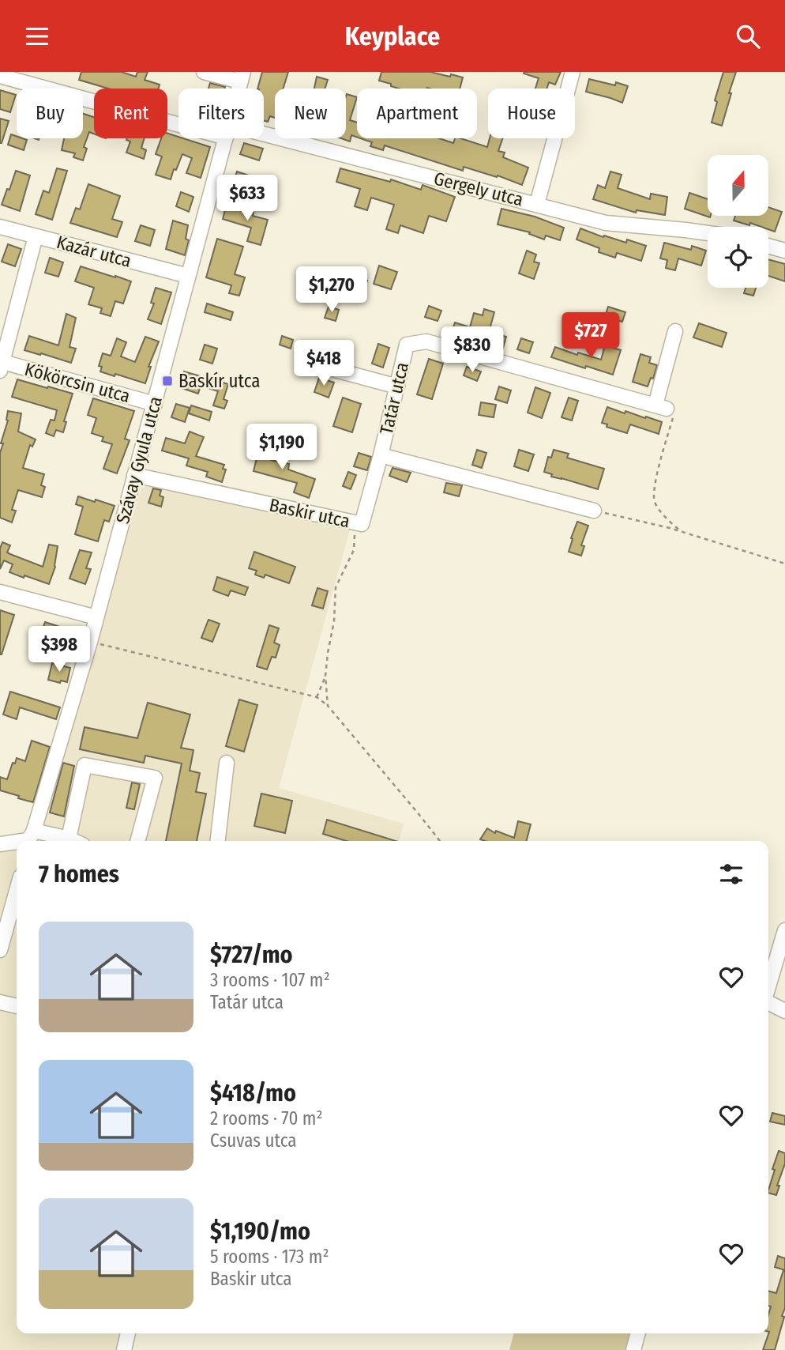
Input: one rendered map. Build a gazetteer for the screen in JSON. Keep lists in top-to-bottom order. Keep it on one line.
{"streets":{"street":["Gergely utca","Kazár utca","Kökörcsin utca","Tatár utca","Szávay Gyula utca","Baskir utca"]},"crossings":[["Kazár utca","Szávay Gyula utca"],["Kökörcsin utca","Szávay Gyula utca"],["Tatár utca","Baskir utca"],["Szávay Gyula utca","Baskir utca"]],"places":{"transit":["Baskír utca"]},"north":"top","page":{"header":"Keyplace","chip":["Buy","Rent","Filters","New","Apartment","House"],"price":["$633","$1,270","$727","$830","$418","$1,190","$398"],"heading":"7 homes","list":[{"name":"$727/mo","note":"3 rooms · 107 m² · Tatár utca"},{"name":"$418/mo","note":"2 rooms · 70 m² · Csuvas utca"},{"name":"$1,190/mo","note":"5 rooms · 173 m² · Baskir utca"}]}}
